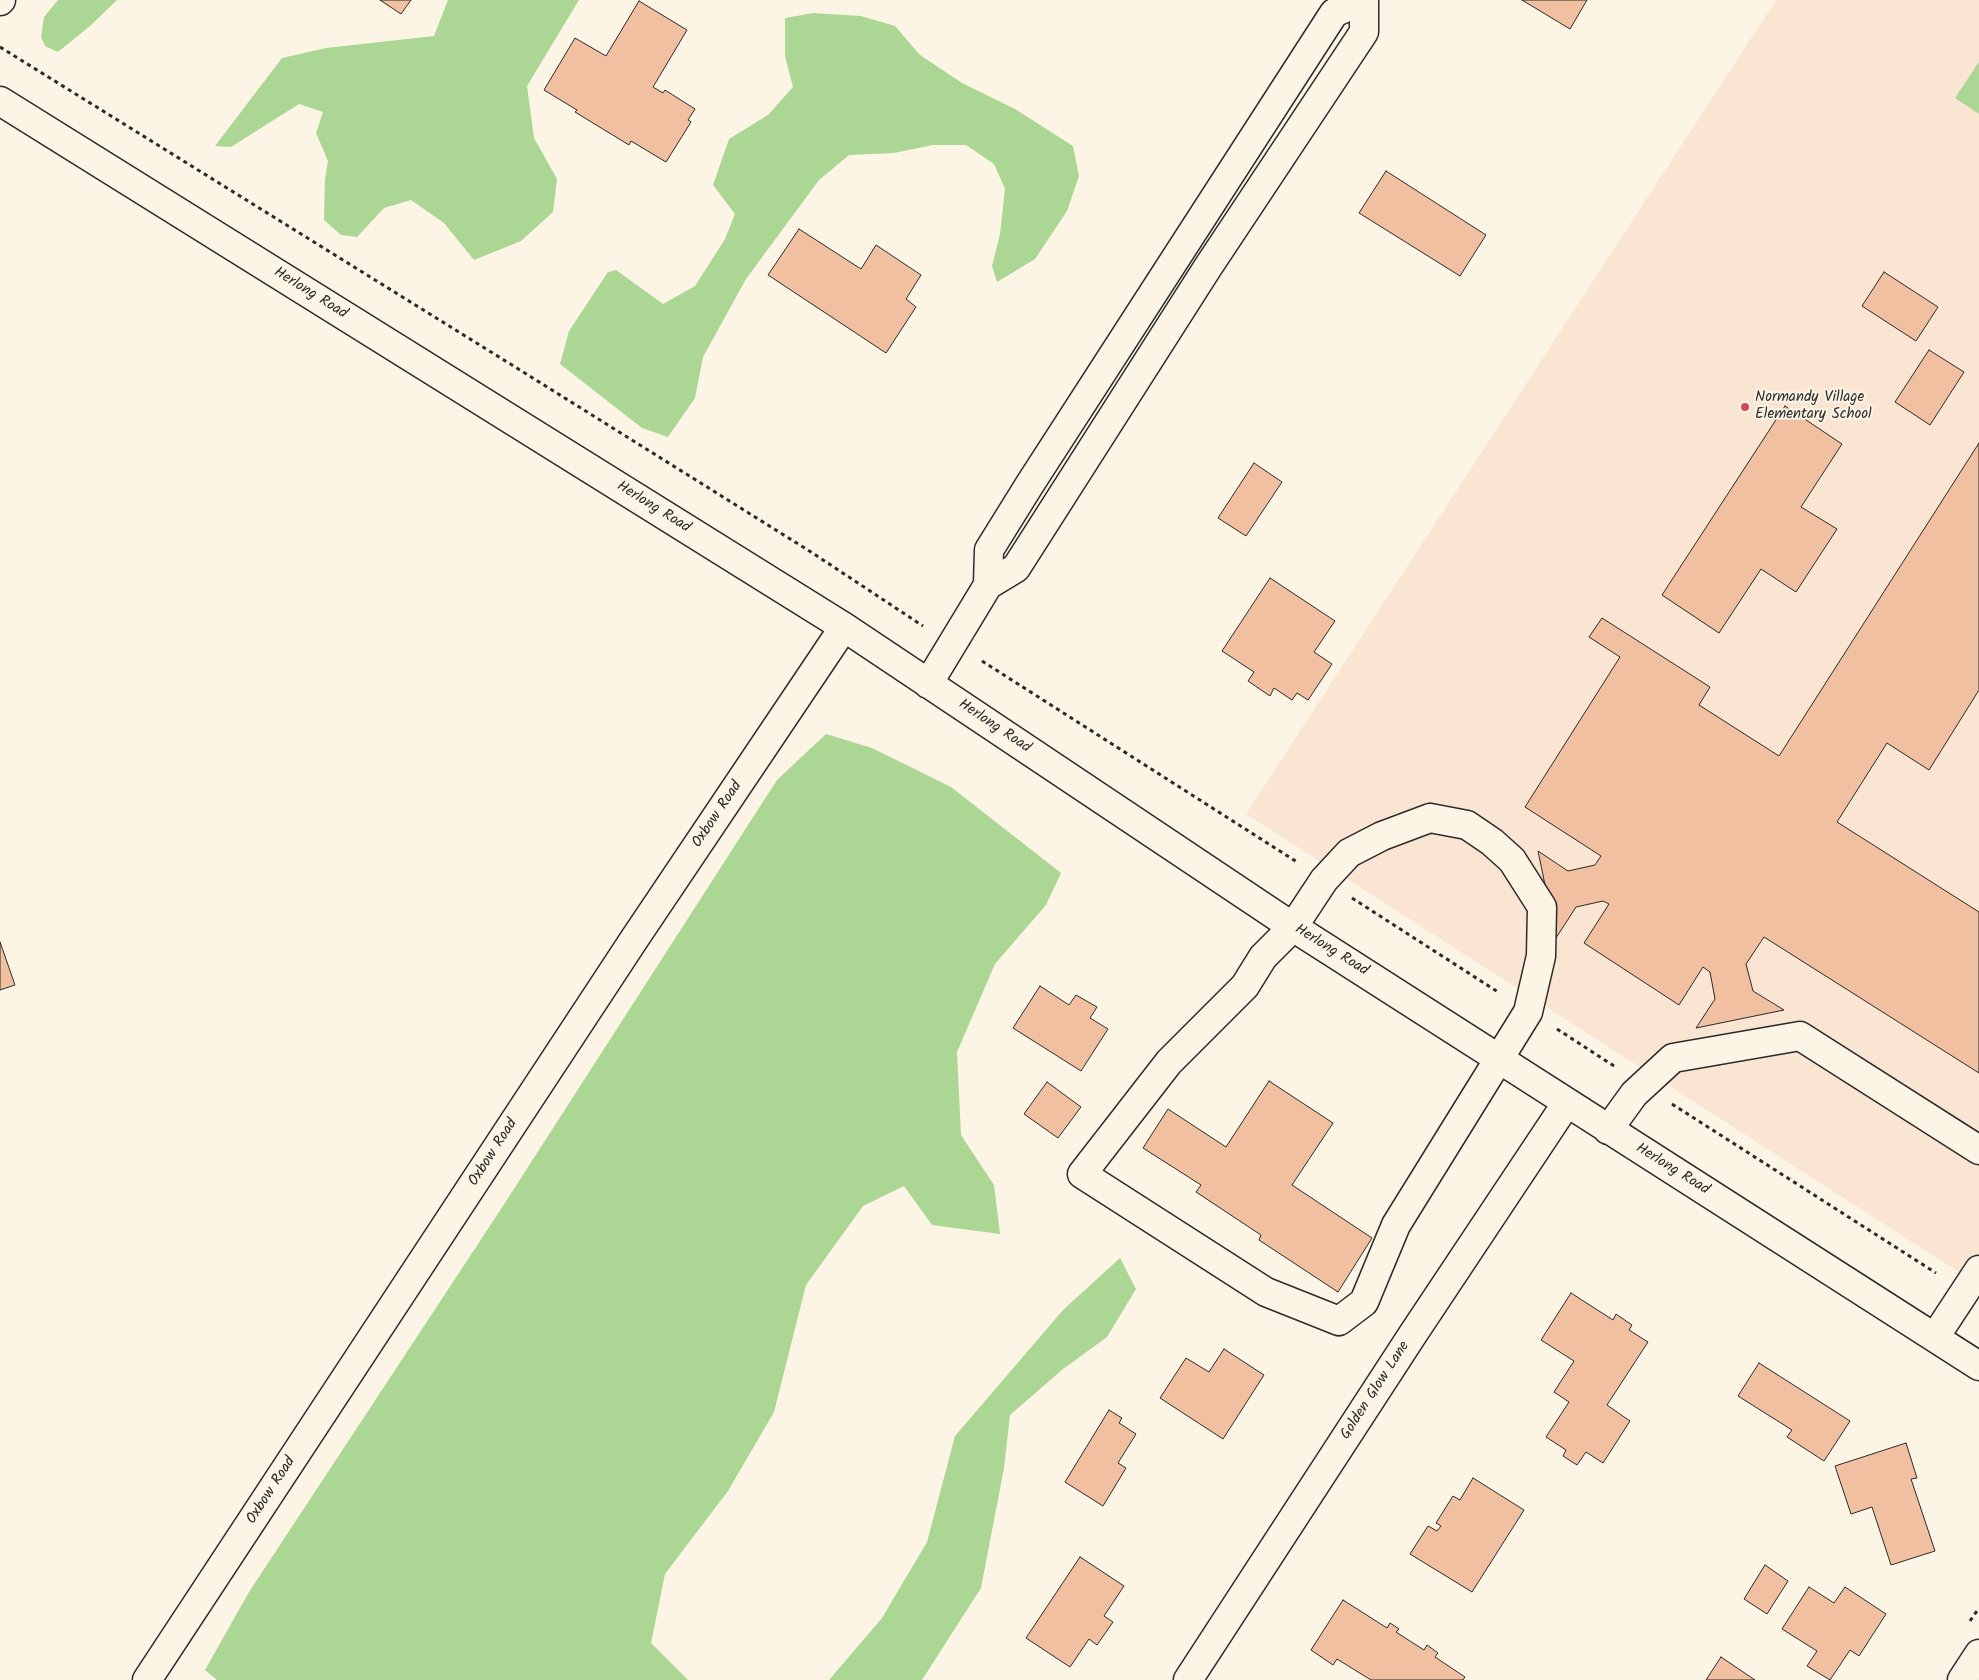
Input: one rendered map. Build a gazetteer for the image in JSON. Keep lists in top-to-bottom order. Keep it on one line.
{"streets":{"street":["Herlong Road","Oxbow Road","Golden Glow Lane"]},"crossings":[["Herlong Road","Oxbow Road"],["Herlong Road","Golden Glow Lane"]],"places":["Normandy Village Elementary School"]}
